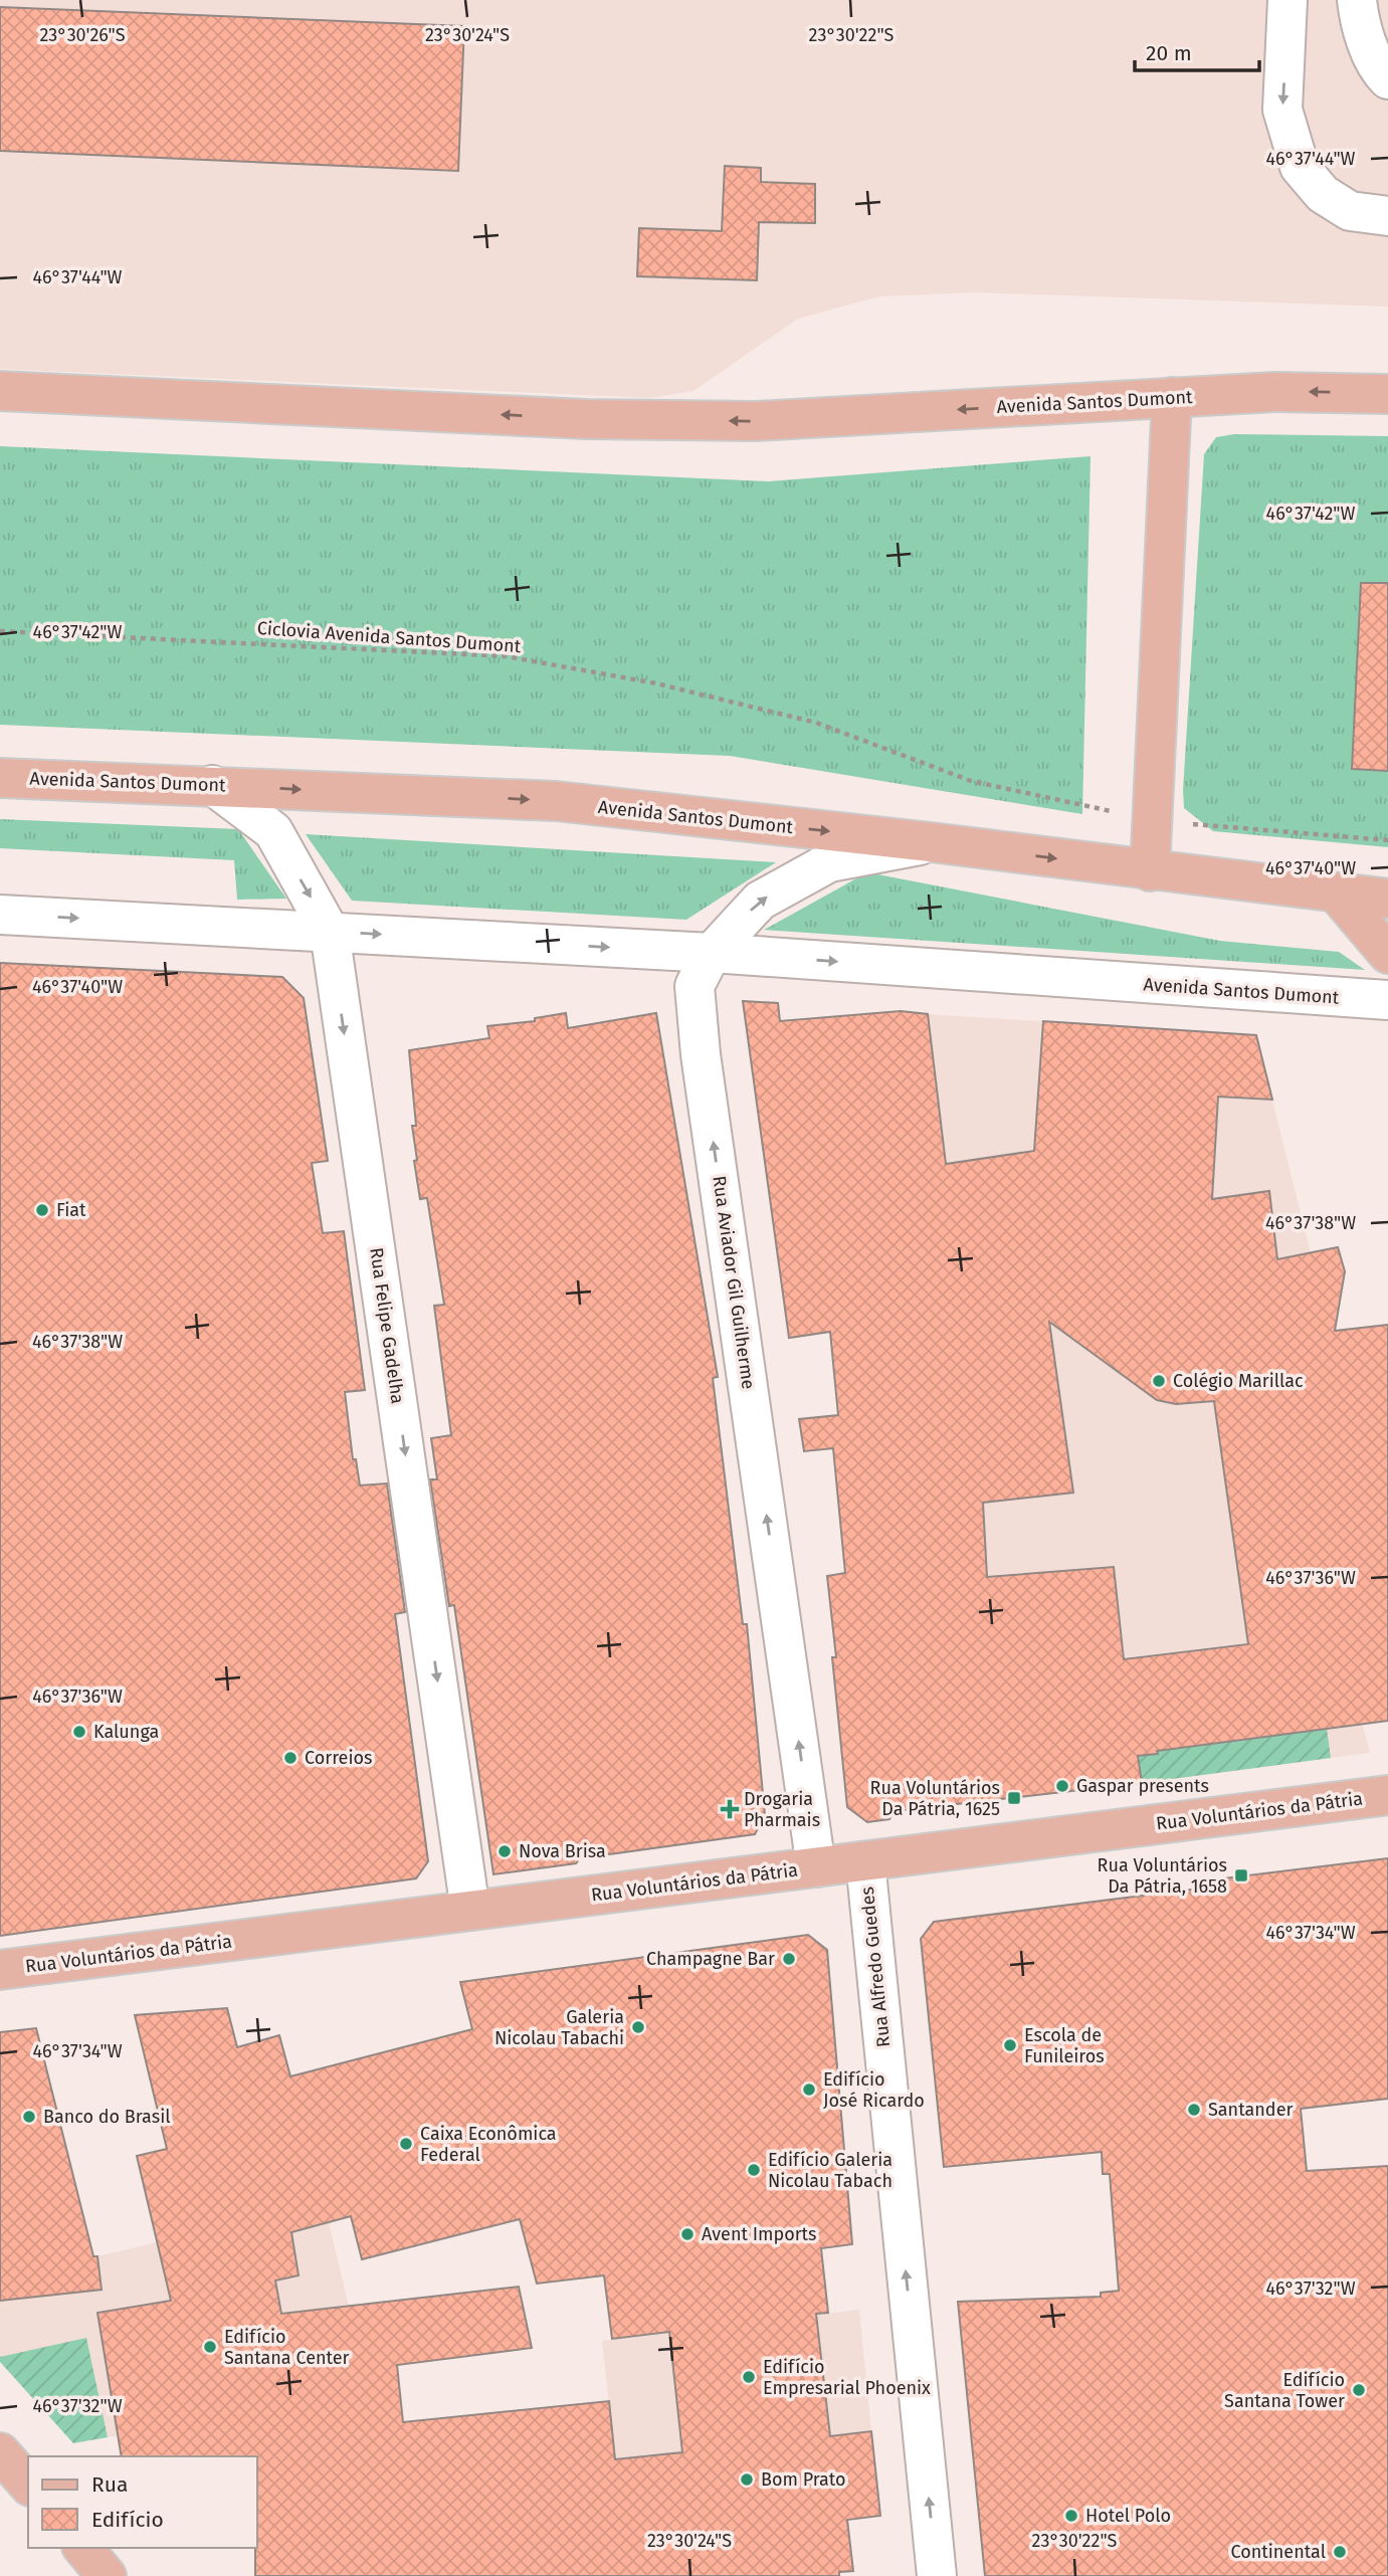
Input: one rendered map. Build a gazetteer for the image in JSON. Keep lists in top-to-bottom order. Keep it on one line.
{"streets":{"main road":["Avenida Santos Dumont","Rua Voluntários da Pátria"],"street":["Rua Aviador Gil Guilherme","Rua Felipe Gadelha","Rua Alfredo Guedes"],"path":["Ciclovia Avenida Santos Dumont"]},"crossings":[["Avenida Santos Dumont","Rua Aviador Gil Guilherme"],["Avenida Santos Dumont","Rua Felipe Gadelha"],["Rua Aviador Gil Guilherme","Rua Voluntários da Pátria"],["Rua Felipe Gadelha","Rua Voluntários da Pátria"],["Rua Voluntários da Pátria","Rua Alfredo Guedes"]],"one_way":["Rua Aviador Gil Guilherme","Rua Felipe Gadelha","Rua Alfredo Guedes"],"places":{"other":["Fiat","Colégio Marillac","Kalunga","Correios","Gaspar presents","Nova Brisa","Champagne Bar","Galeria Nicolau Tabachi","Escola de Funileiros","Edifício José Ricardo","Santander","Banco do Brasil","Caixa Econômica Federal","Edifício Galeria Nicolau Tabach","Avent Imports","Edifício Santana Center","Edifício Empresarial Phoenix","Edifício Santana Tower","Bom Prato","Hotel Polo","Continental"],"transit":["Rua Voluntários Da Pátria, 1625","Rua Voluntários Da Pátria, 1658"],"health":["Drogaria Pharmais"]},"legend":["Rua","Edifício"],"scale_bar":"20 m","coordinates":["23°30'26\"S","23°30'24\"S","23°30'22\"S","46°37'44\"W","46°37'42\"W","46°37'40\"W","46°37'38\"W","46°37'36\"W","46°37'34\"W","46°37'32\"W"]}
